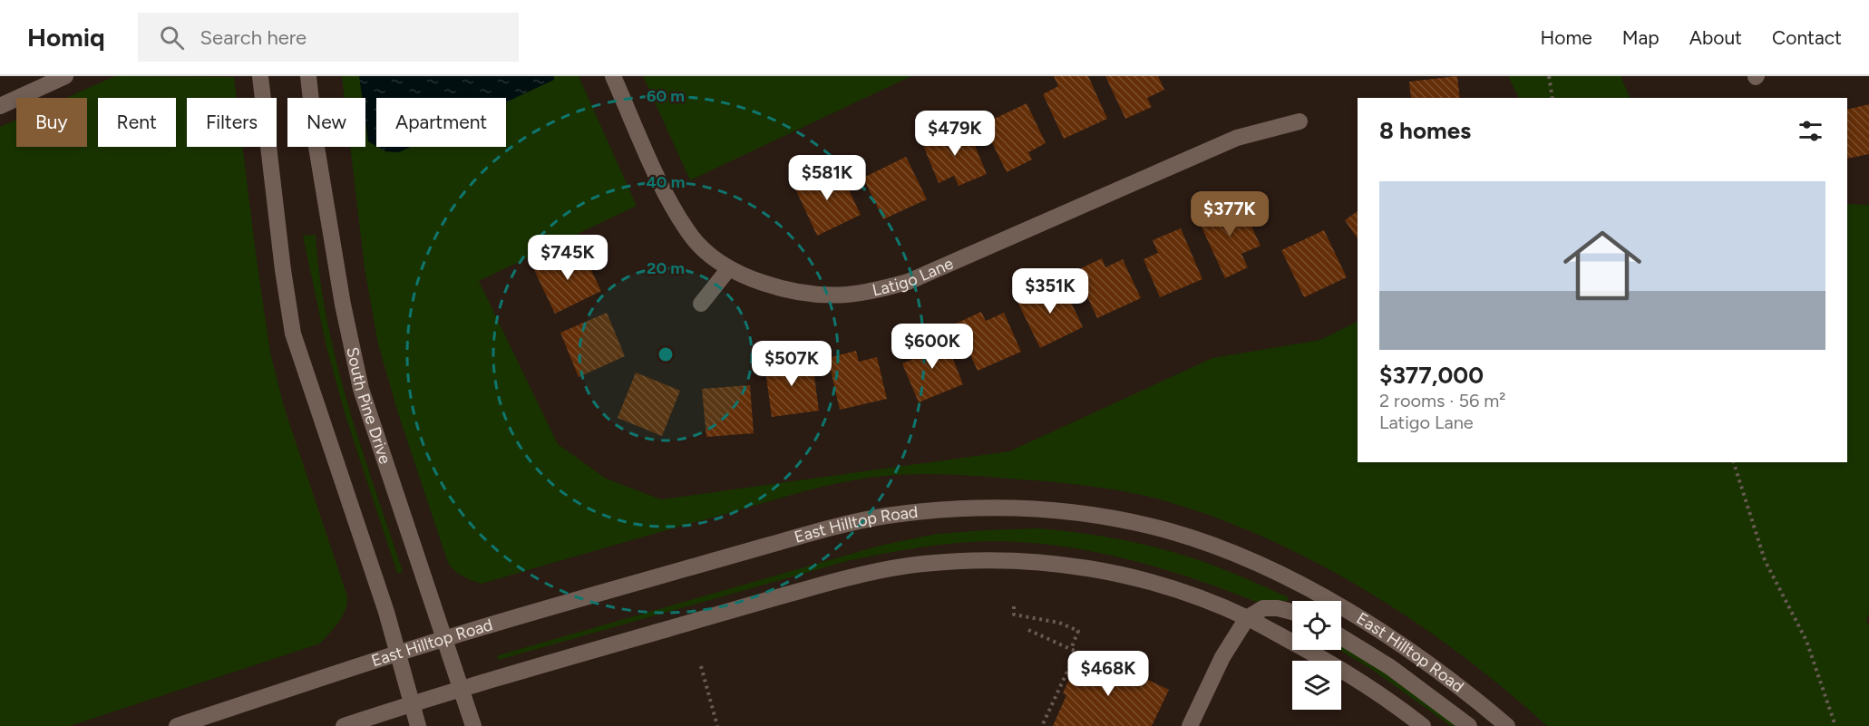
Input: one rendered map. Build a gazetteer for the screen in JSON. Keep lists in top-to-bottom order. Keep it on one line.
{"streets":{"main road":["Latigo Lane","South Pine Drive","East Hilltop Road"]},"crossings":[["South Pine Drive","East Hilltop Road"]],"page":{"header":"Homiq","search":"Search here","nav":["Home","Map","About","Contact"],"chip":["Buy","Rent","Filters","New","Apartment"],"heading":"8 homes","price":["$479K","$581K","$377K","$745K","$351K","$600K","$507K","$468K"],"list":[{"name":"$377,000","note":"2 rooms · 56 m² · Latigo Lane"}]},"rings":["60 m","40 m","20 m"]}
